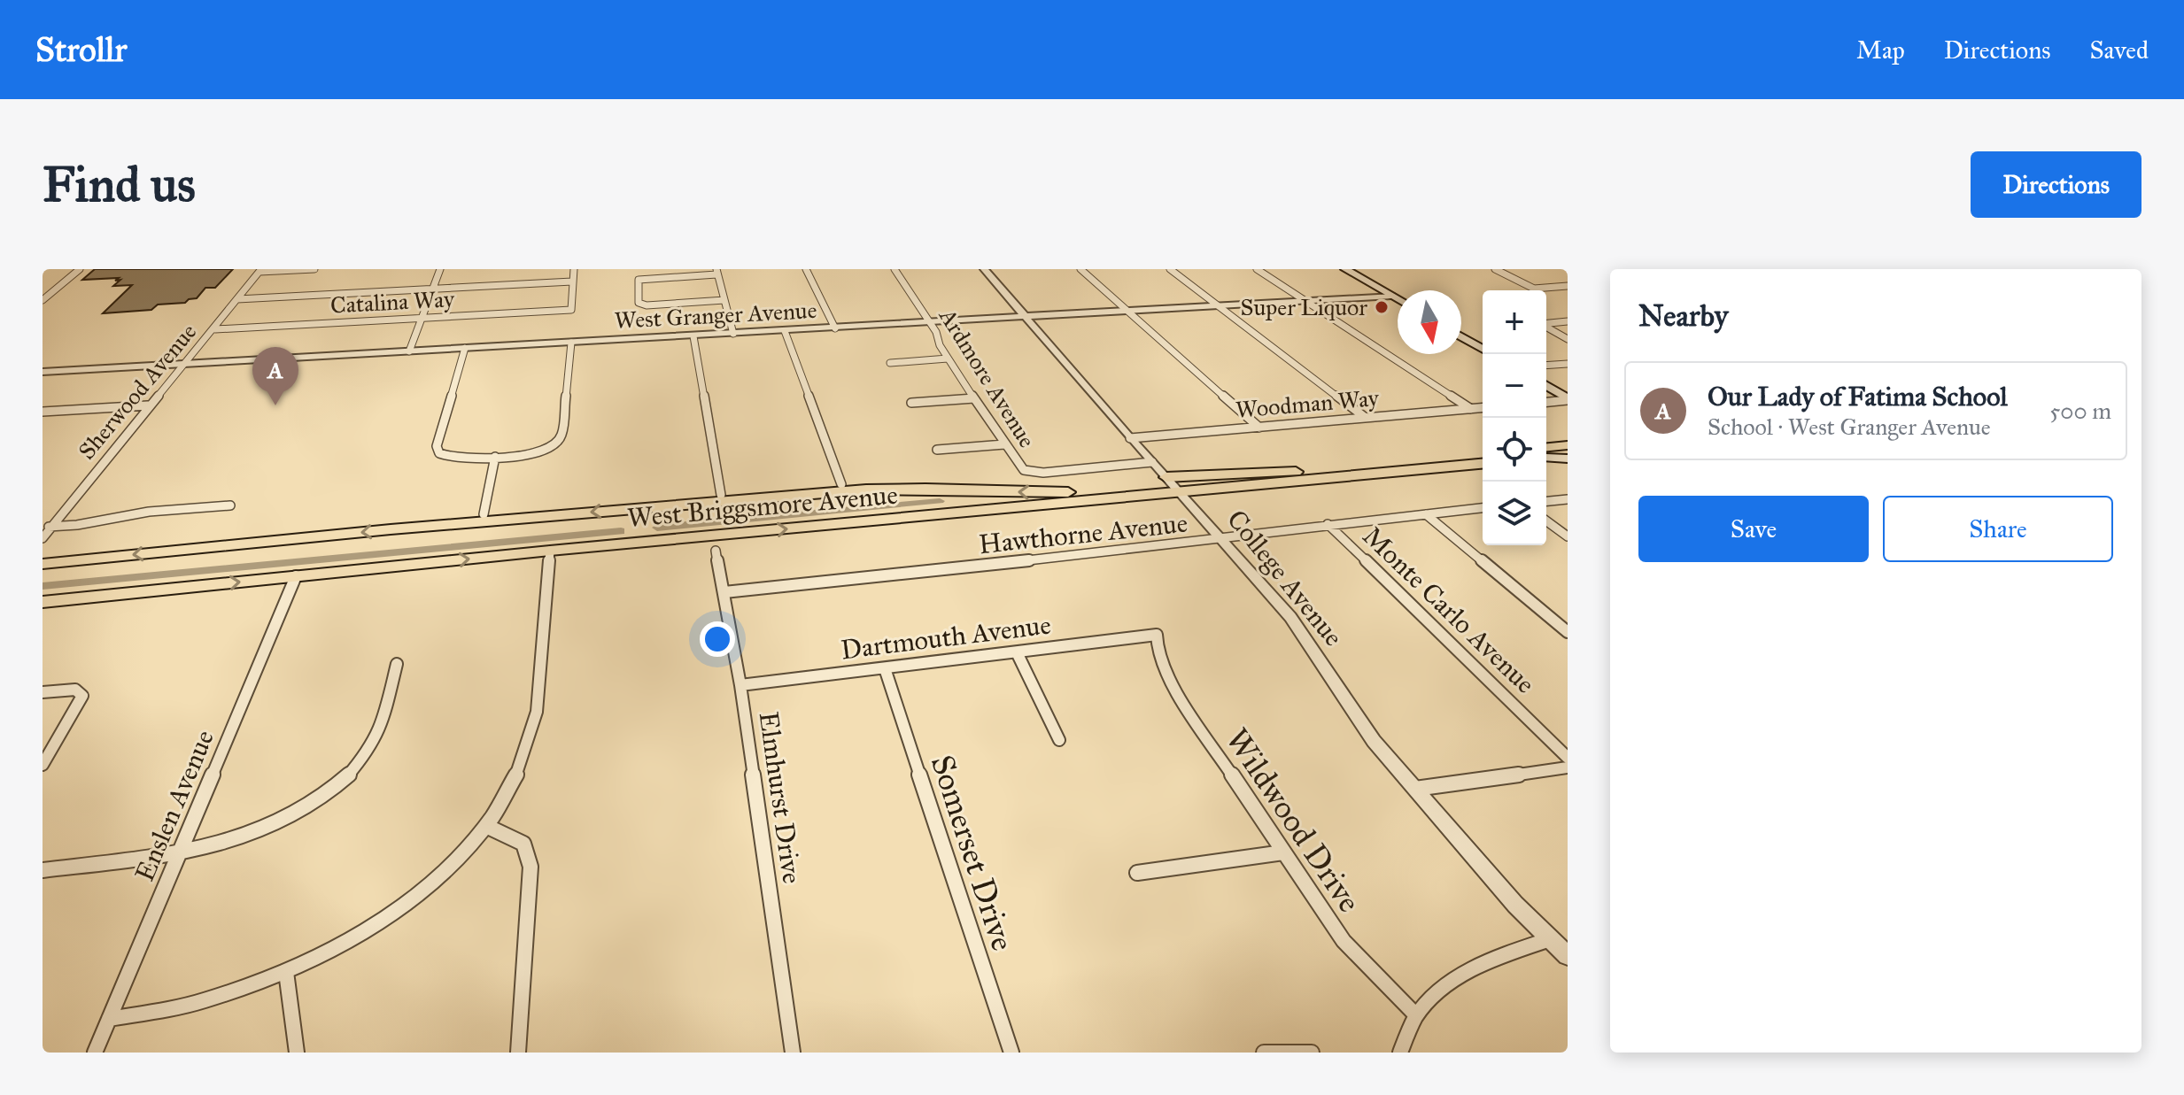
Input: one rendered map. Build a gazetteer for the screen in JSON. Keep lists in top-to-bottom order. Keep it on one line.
{"streets":{"main road":["West Briggsmore Avenue"],"street":["Catalina Way","West Granger Avenue","Ardmore Avenue","Sherwood Avenue","Woodman Way","Hawthorne Avenue","College Avenue","Monte Carlo Avenue","Dartmouth Avenue","Elmhurst Drive","Enslen Avenue","Wildwood Drive","Somerset Drive"]},"crossings":[["Catalina Way","Sherwood Avenue"],["West Granger Avenue","Ardmore Avenue"],["West Granger Avenue","Sherwood Avenue"],["Ardmore Avenue","College Avenue"],["Woodman Way","College Avenue"],["West Briggsmore Avenue","College Avenue"],["West Briggsmore Avenue","Enslen Avenue"],["Hawthorne Avenue","College Avenue"],["Hawthorne Avenue","Monte Carlo Avenue"],["Hawthorne Avenue","Elmhurst Drive"],["Dartmouth Avenue","Elmhurst Drive"],["Dartmouth Avenue","Wildwood Drive"],["Dartmouth Avenue","Somerset Drive"]],"places":["Super Liquor"],"north":"bottom","page":{"header":"Strollr","nav":["Map","Directions","Saved"],"buttons":["Directions",["Save","Share"]],"title":"Find us","heading":"Nearby","map_buttons":["+","−"],"pins":"A","list":[{"mark":"A","name":"Our Lady of Fatima School","note":"School · West Granger Avenue","value":"500 m"}]}}
